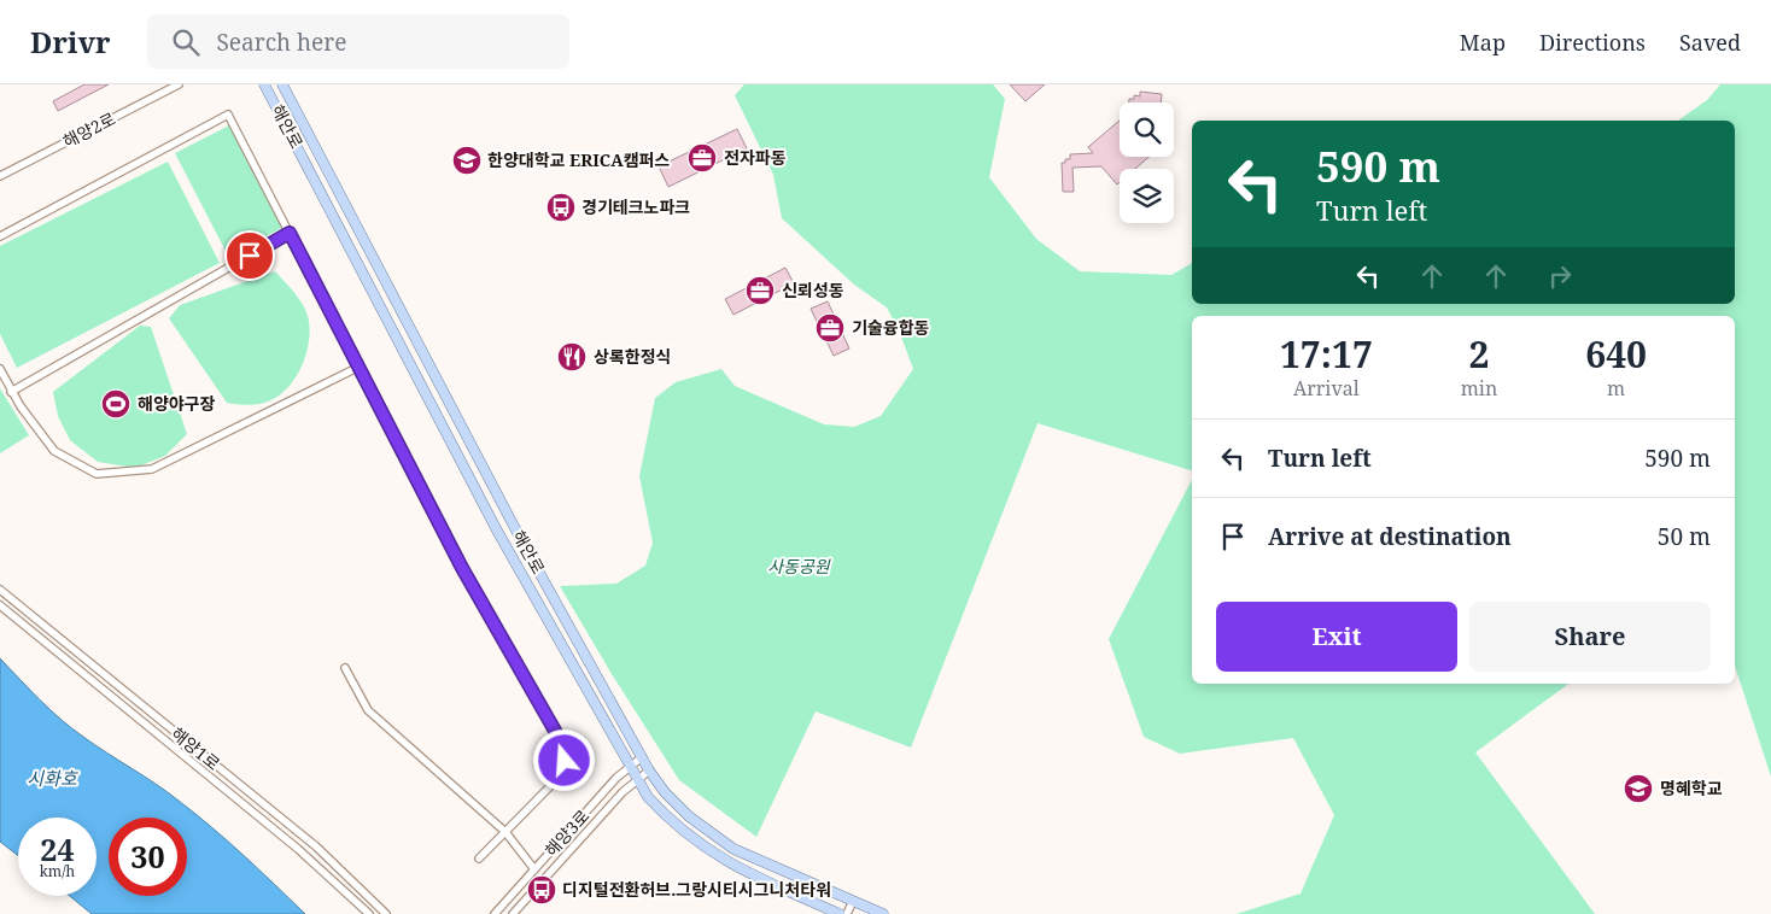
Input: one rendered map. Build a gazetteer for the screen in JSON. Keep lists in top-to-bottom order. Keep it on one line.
{"streets":{"main road":["해안로"],"street":["해양2로","해양1로","해양3로"]},"crossings":[["해안로","해양3로"]],"water":["시화호"],"parks":["사동공원"],"places":{"office":["전자파동","신뢰성동","기술융합동"],"school or university":["한양대학교 ERICA캠퍼스","명혜학교"],"bus stop":["경기테크노파크","디지털전환허브.그랑시티시그니처타워"],"restaurant":["상록한정식"],"sports":["해양야구장"]},"page":{"header":"Drivr","search":"Search here","nav":["Map","Directions","Saved"],"turn":["590 m","Turn left"],"eta":["17:17","Arrival","2","min","640","m"],"list":[{"name":"Turn left","value":"590 m"},{"name":"Arrive at destination","value":"50 m"}],"buttons":["Exit","Share"],"speed":"24 km/h","limit":"30"}}
